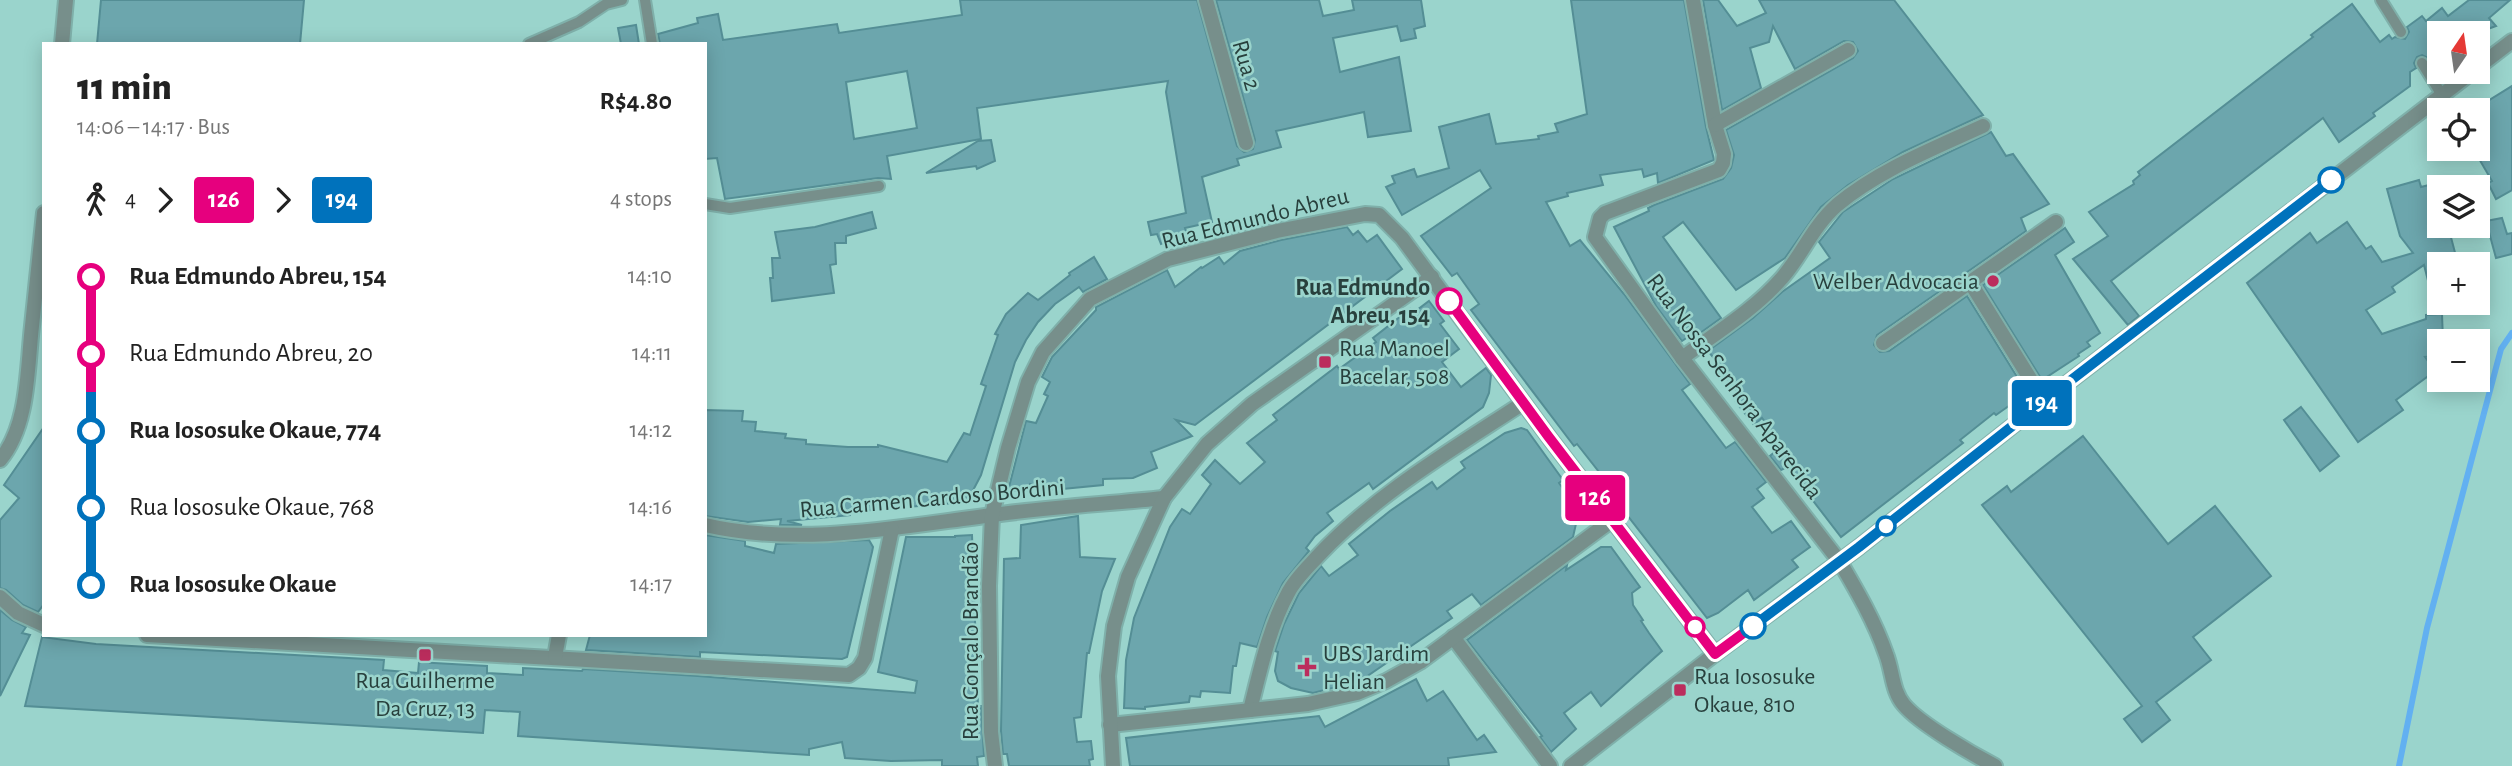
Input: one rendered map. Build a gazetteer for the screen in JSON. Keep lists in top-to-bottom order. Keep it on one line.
{"streets":{"street":["Rua 2","Rua Edmundo Abreu","Rua Nossa Senhora Aparecida","Rua Carmen Cardoso Bordini","Rua Gonçalo Brandão"]},"crossings":[["Rua Edmundo Abreu","Rua Carmen Cardoso Bordini"],["Rua Edmundo Abreu","Rua Gonçalo Brandão"],["Rua Carmen Cardoso Bordini","Rua Gonçalo Brandão"]],"places":{"other":["Welber Advocacia","Rua Edmundo Abreu, 154"],"transit":["Rua Manoel Bacelar, 508","Rua Guilherme Da Cruz, 13","Rua Iososuke Okaue, 810"],"health":["UBS Jardim Helian"]},"lines":["bus line 194","bus line 126"],"north":"top","page":{"on_map":["126","194"],"map_buttons":["+","−"],"heading":["11 min","14:06 – 14:17 · Bus","R$4.80"],"legs":["4","126","194","4 stops"],"list":[{"name":"Rua Edmundo Abreu, 154","value":"14:10"},{"name":"Rua Edmundo Abreu, 20","value":"14:11"},{"name":"Rua Iososuke Okaue, 774","value":"14:12"},{"name":"Rua Iososuke Okaue, 768","value":"14:16"},{"name":"Rua Iososuke Okaue","value":"14:17"}]}}
